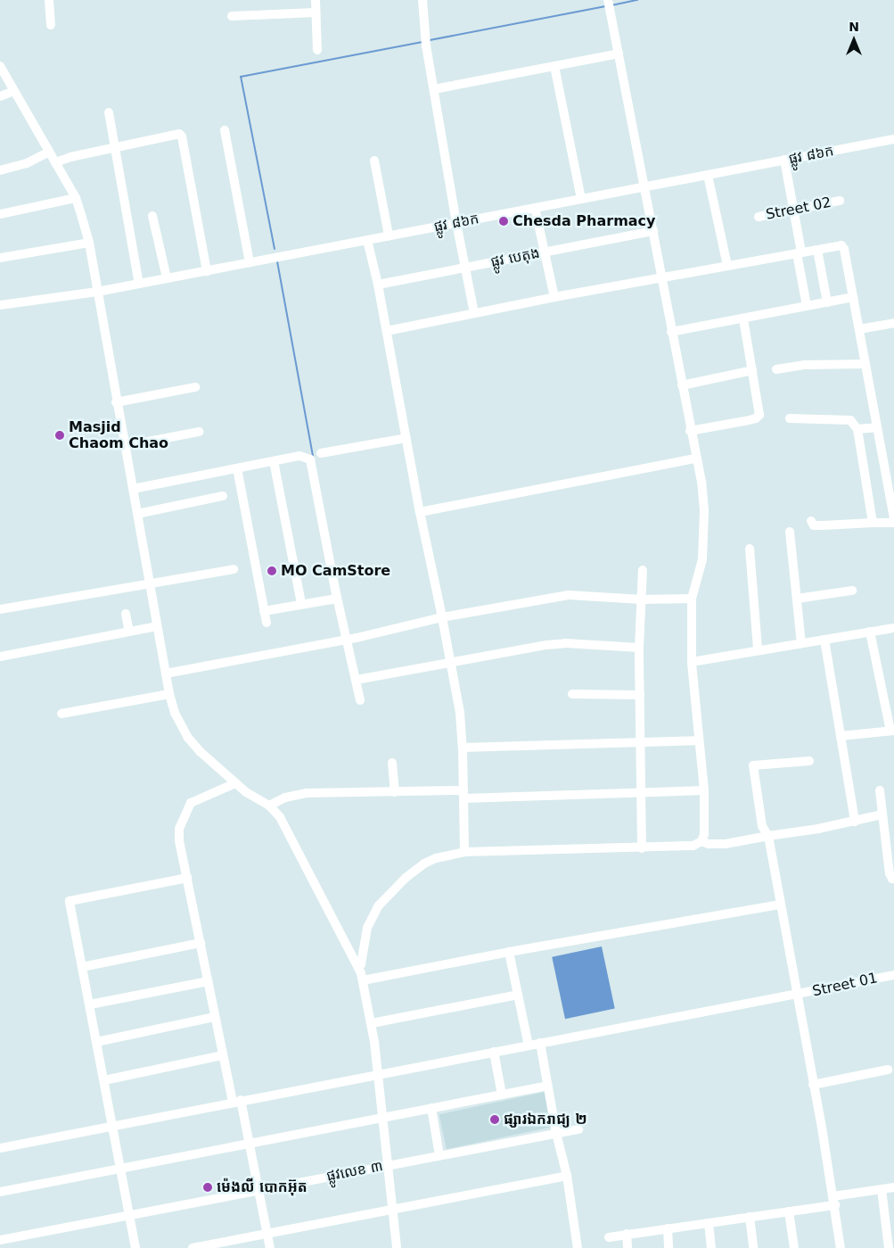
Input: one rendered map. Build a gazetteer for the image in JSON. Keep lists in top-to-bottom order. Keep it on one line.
{"streets":{"street":["ផ្លូវ ៨៦ក","Street 02","ផ្លូវ បេតុង","Street 01","ផ្លូវលេខ ៣"]},"places":["Chesda Pharmacy","Masjid Chaom Chao","MO CamStore","ផ្សារឯករាជ្យ ២","ម៉េងលី បោកអ៊ុត"],"north":"top"}
